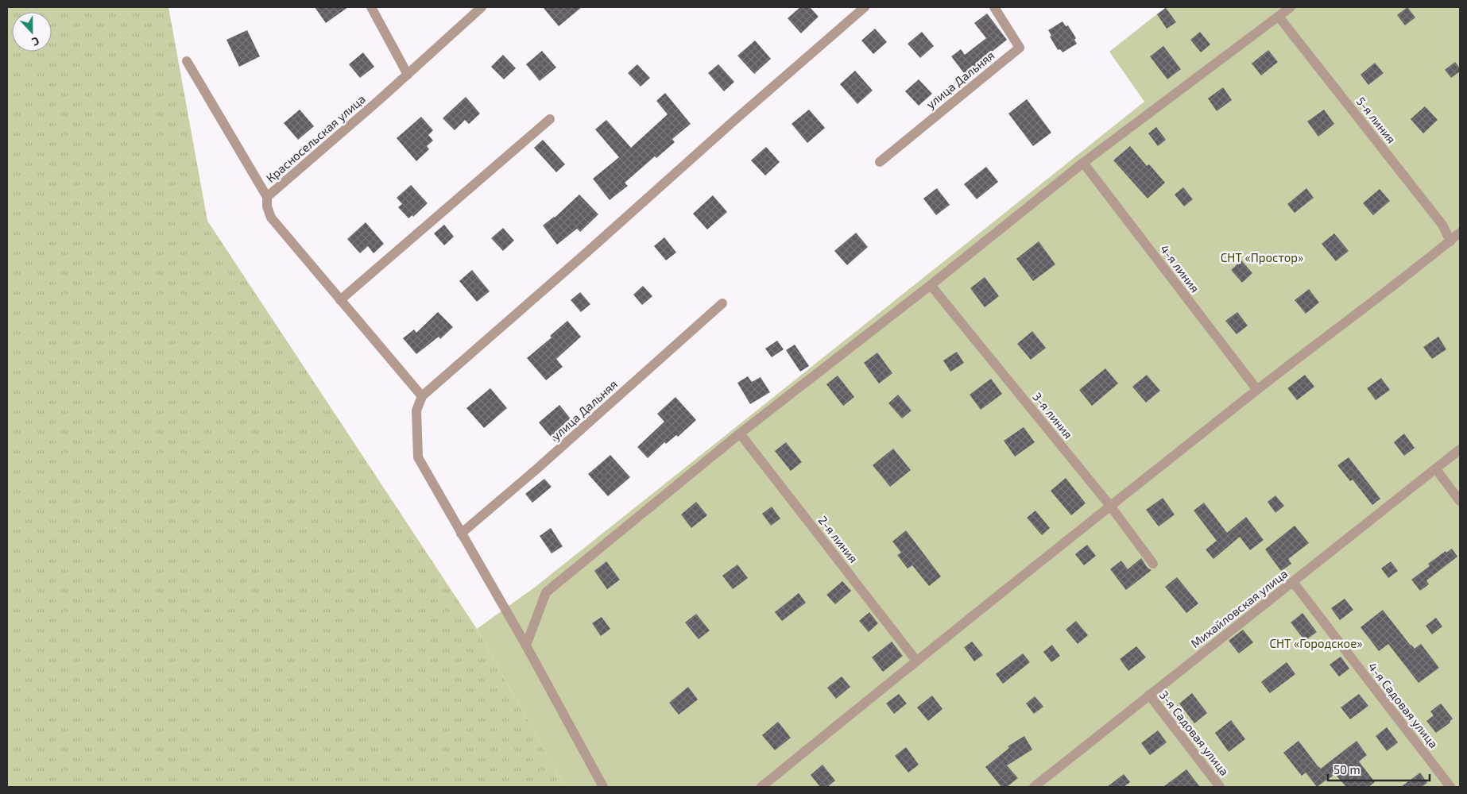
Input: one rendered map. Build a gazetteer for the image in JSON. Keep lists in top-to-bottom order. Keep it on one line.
{"streets":{"street":["улица Дальняя","5-я линия","Красносельская улица","4-я линия","3-я линия","2-я линия","Михайловская улица","4-я Садовая улица","3-я Садовая улица"]},"crossings":[["Михайловская улица","4-я Садовая улица"],["Михайловская улица","3-я Садовая улица"]],"parks":["СНТ «Простор»","СНТ «Городское»"],"scale_bar":"50 m","north":"bottom"}
